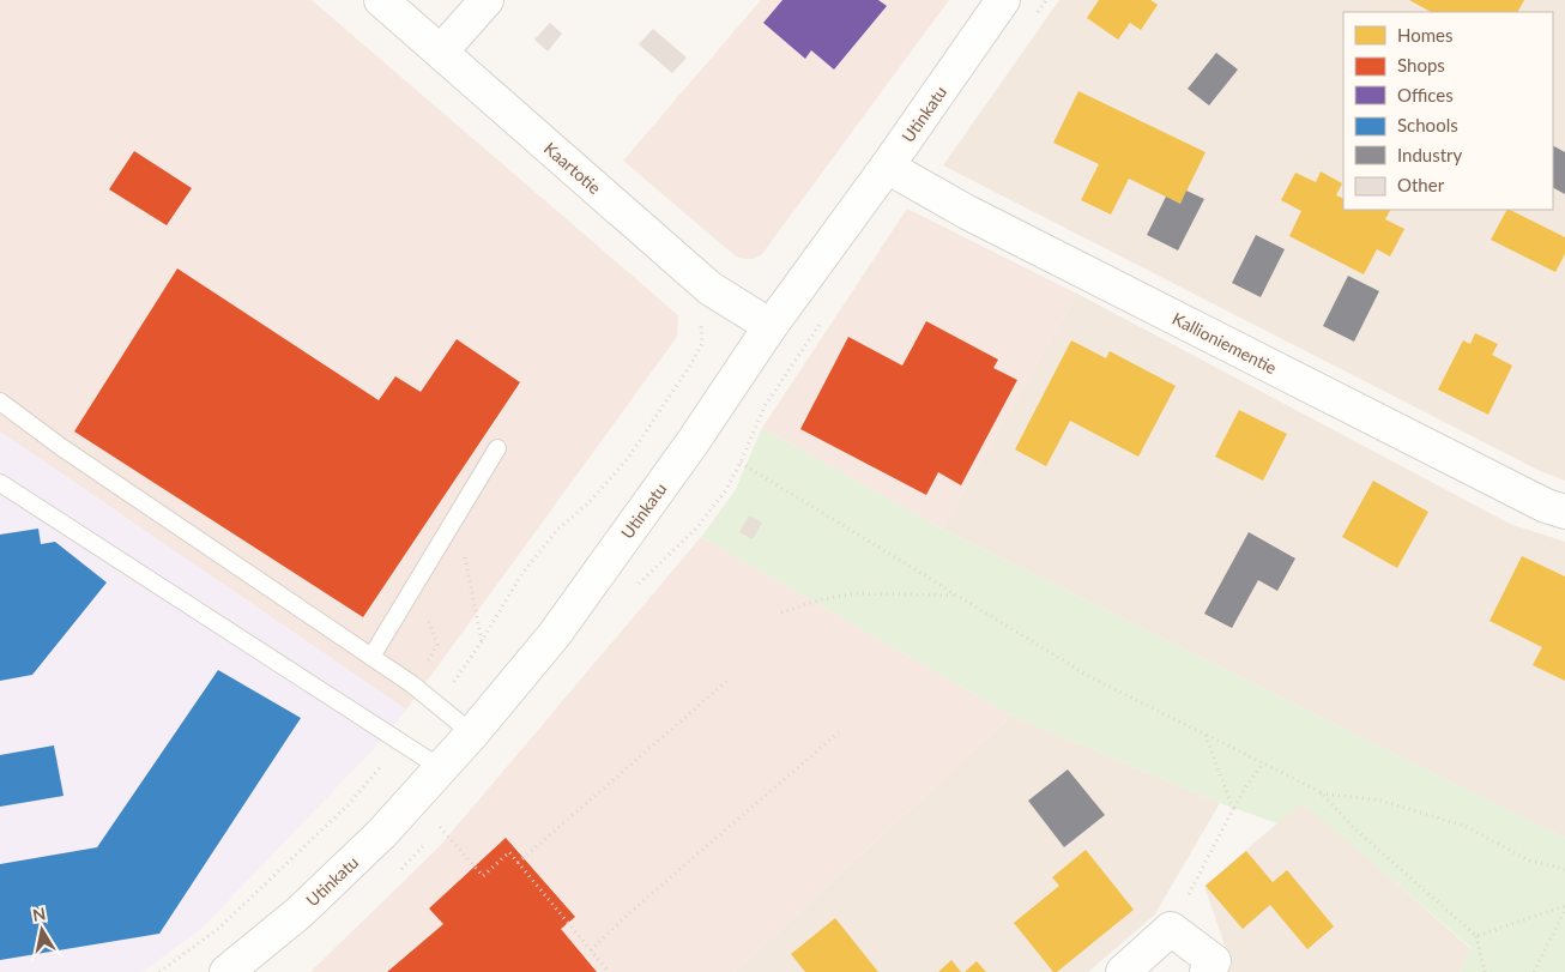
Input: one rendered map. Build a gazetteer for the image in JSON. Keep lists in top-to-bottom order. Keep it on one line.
{"streets":{"street":["Utinkatu","Kaartotie","Kallioniementie"]},"crossings":[["Utinkatu","Kaartotie"],["Utinkatu","Kallioniementie"]],"legend":["Homes","Shops","Offices","Schools","Industry","Other"],"north":"top"}
